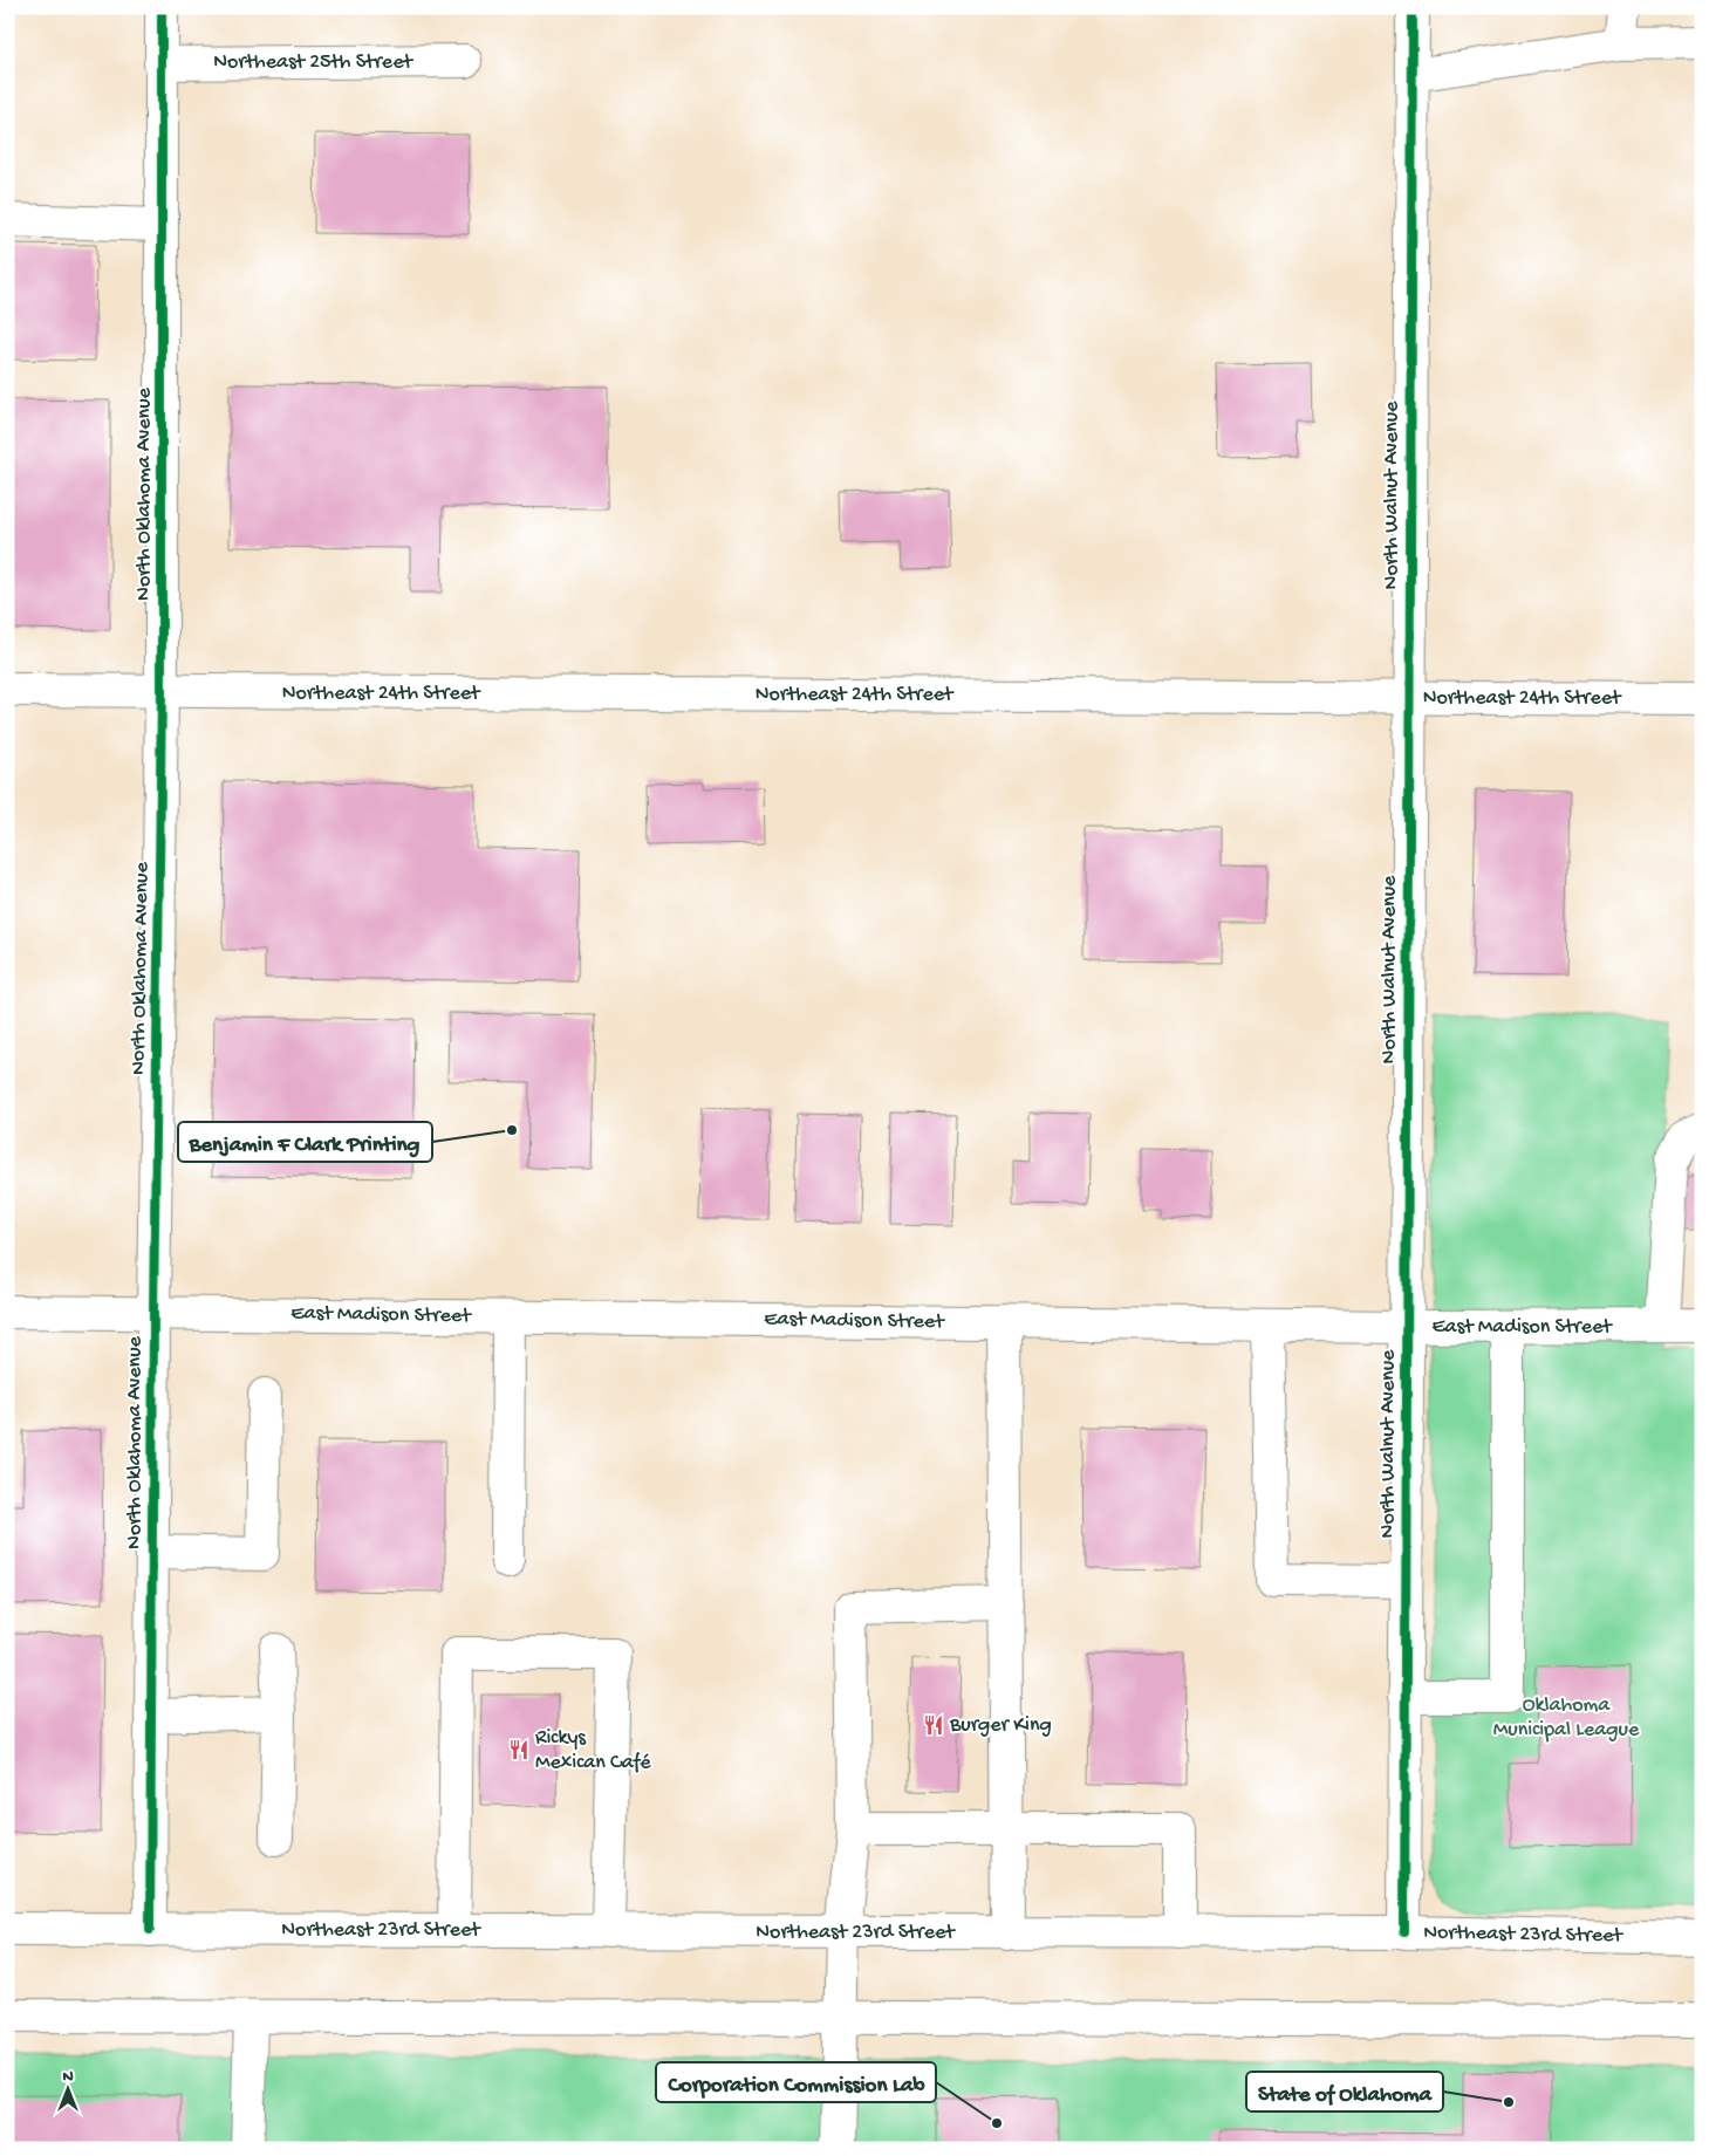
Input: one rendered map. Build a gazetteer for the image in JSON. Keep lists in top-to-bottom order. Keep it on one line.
{"streets":{"street":["Northeast 25th Street","North Oklahoma Avenue","North Walnut Avenue","Northeast 24th Street","East Madison Street","Northeast 23rd Street"]},"crossings":[["Northeast 25th Street","North Oklahoma Avenue"],["North Oklahoma Avenue","Northeast 24th Street"],["North Oklahoma Avenue","East Madison Street"],["North Oklahoma Avenue","Northeast 23rd Street"],["North Walnut Avenue","Northeast 24th Street"],["North Walnut Avenue","East Madison Street"],["North Walnut Avenue","Northeast 23rd Street"]],"parks":["Oklahoma Municipal League"],"places":{"other":["Benjamin F Clark Printing","State of Oklahoma","Corporation Commission Lab"],"restaurant":["Burger King","Rickys Mexican Café"]},"north":"top"}
